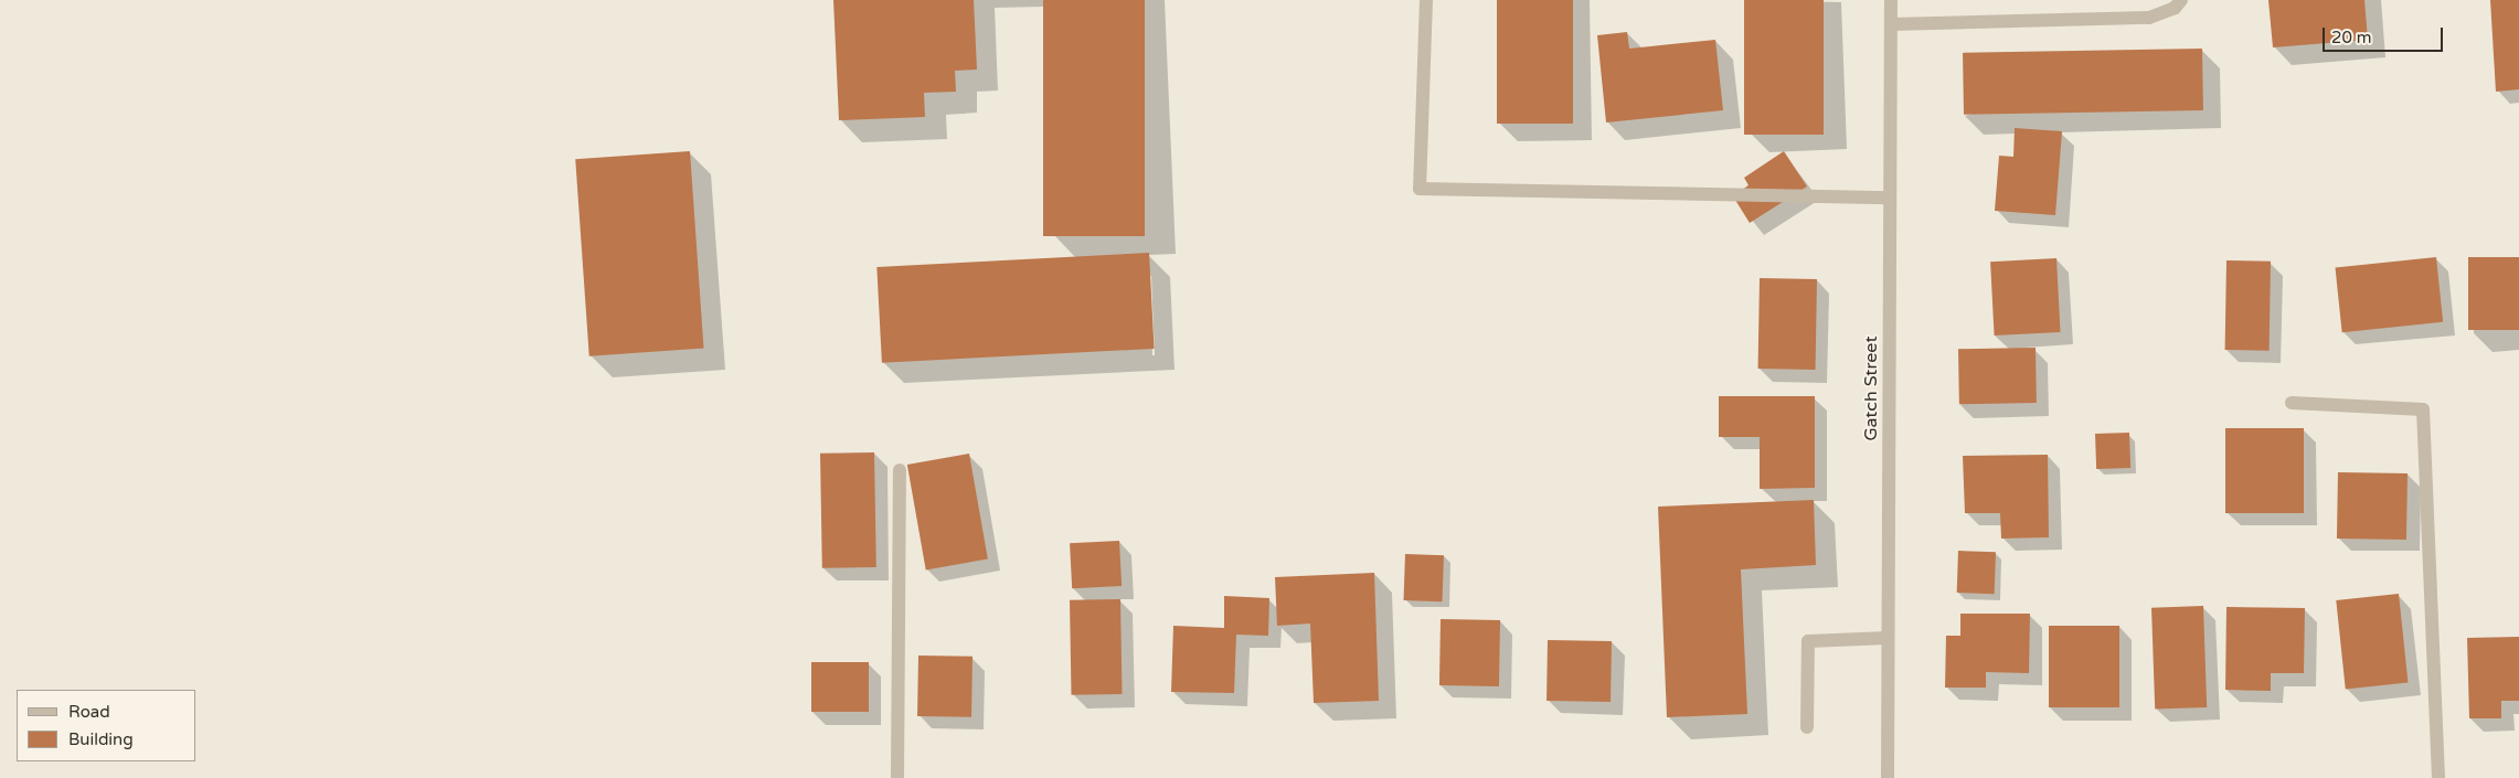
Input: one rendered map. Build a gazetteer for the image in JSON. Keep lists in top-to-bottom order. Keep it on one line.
{"streets":{"street":["Gatch Street"]},"legend":["Road","Building"],"scale_bar":"20 m"}
